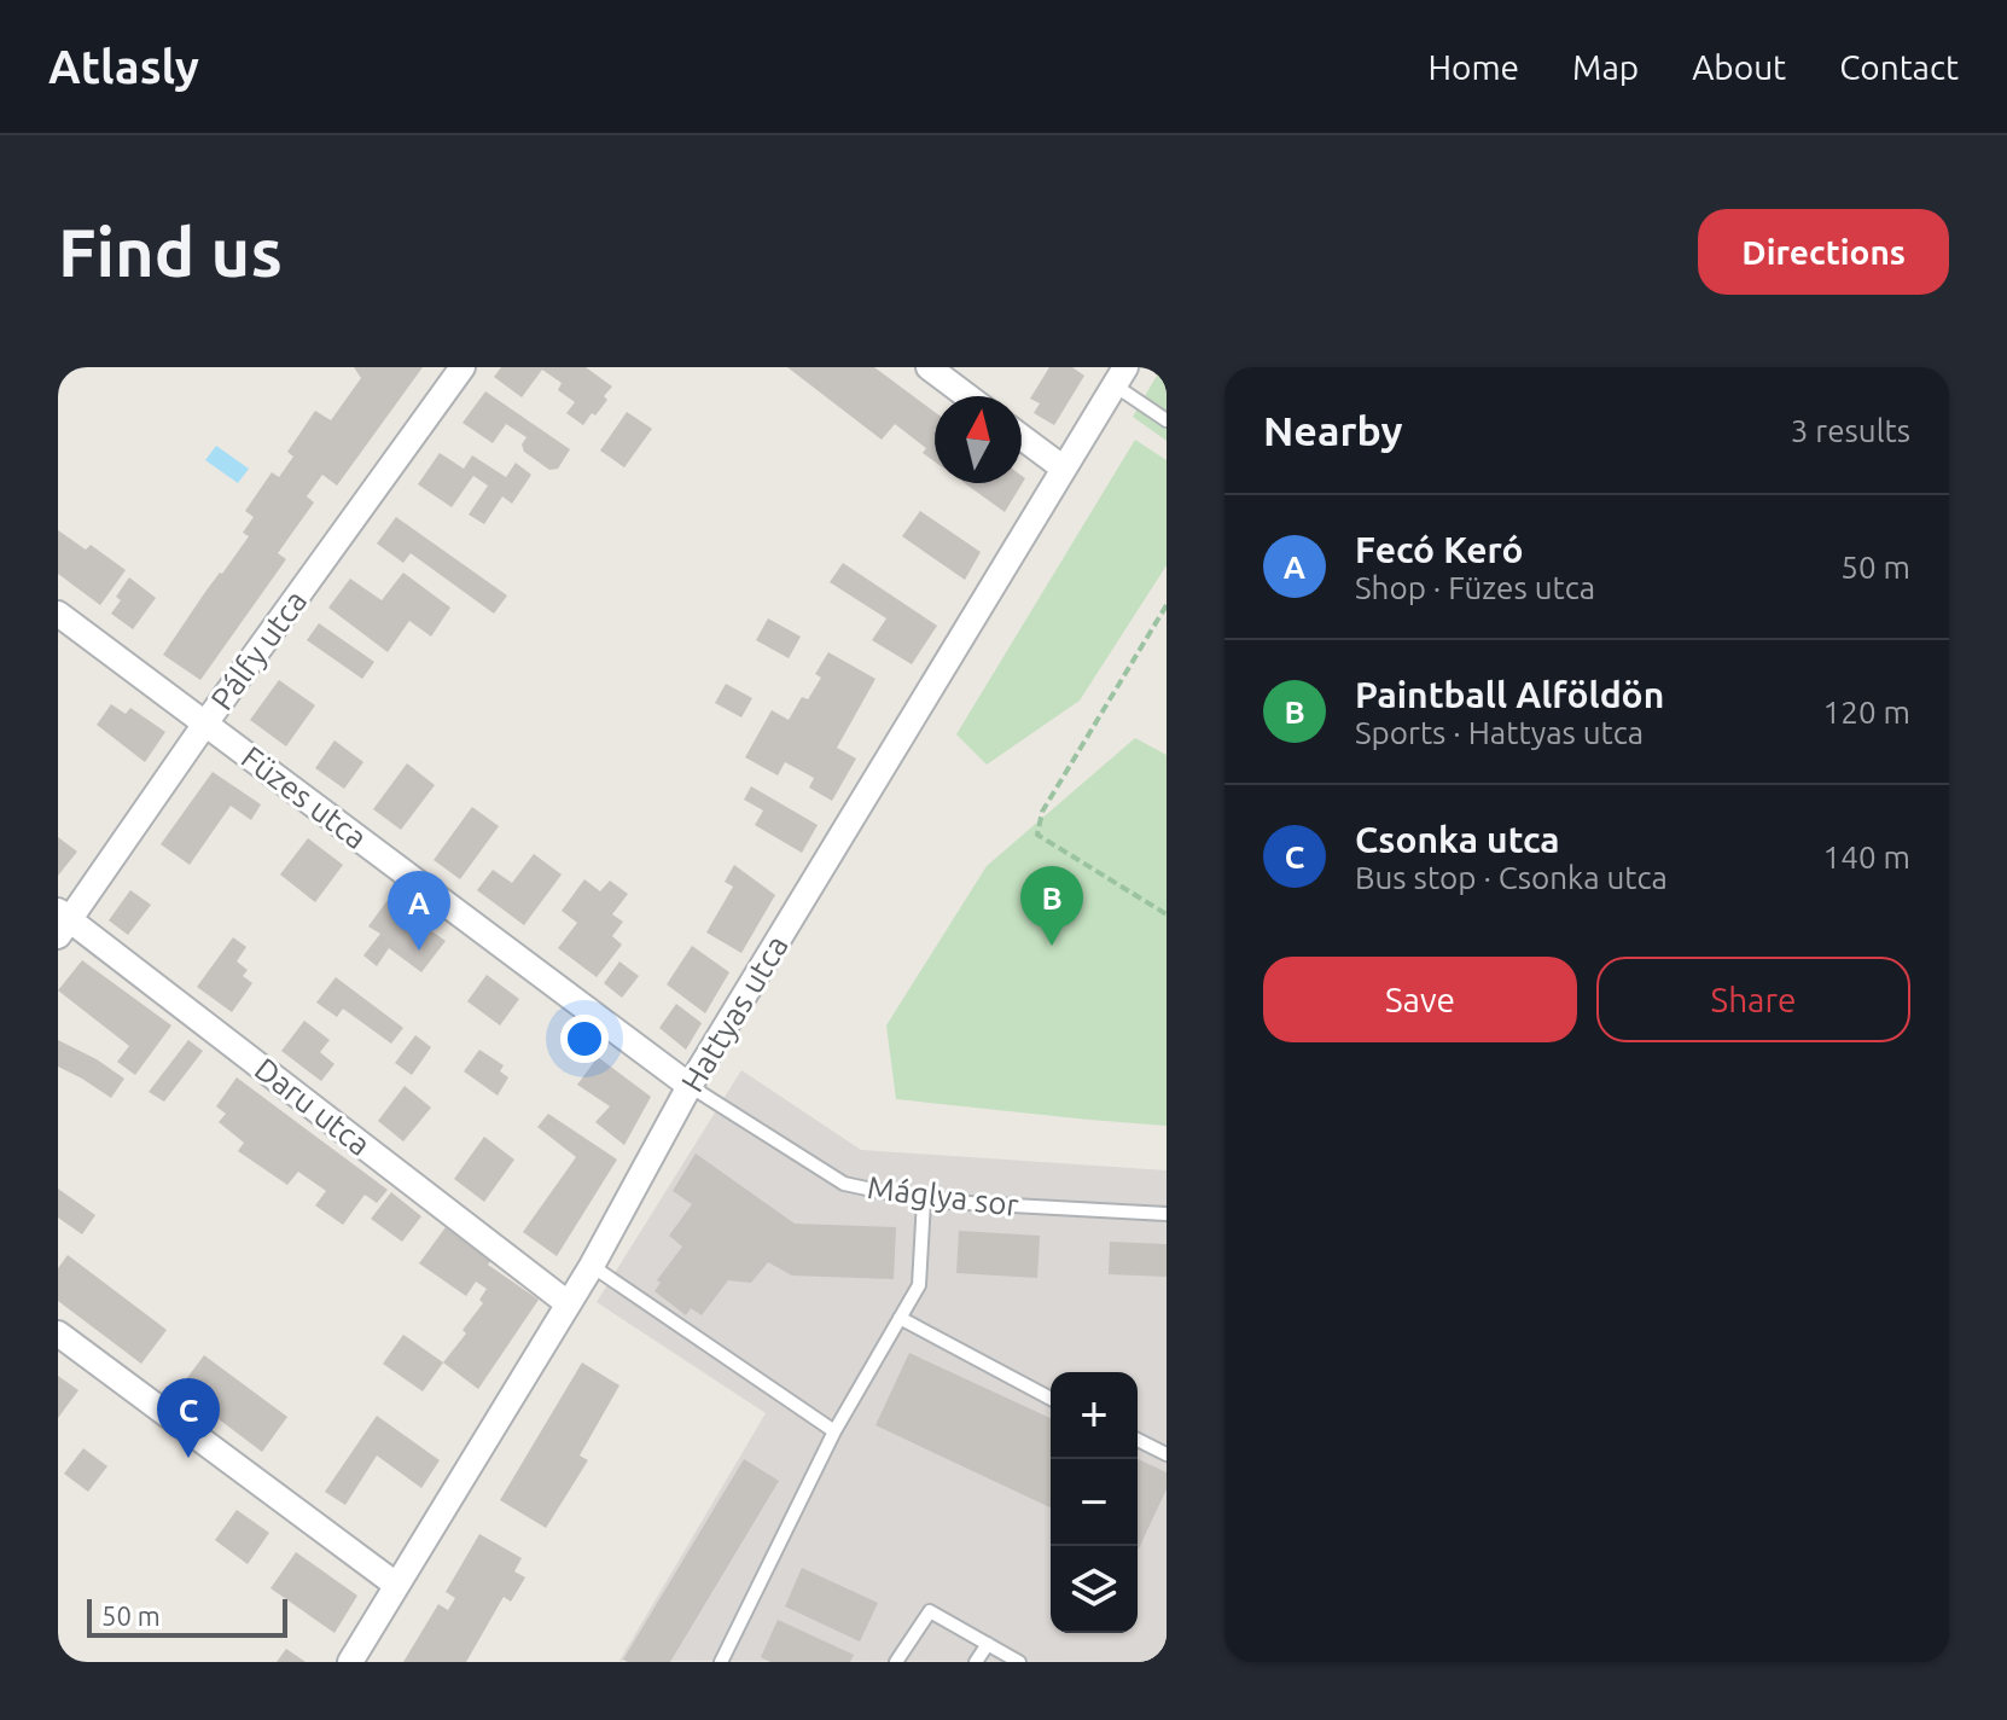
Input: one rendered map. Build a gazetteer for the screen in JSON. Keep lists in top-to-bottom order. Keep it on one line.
{"streets":{"street":["Pálfy utca","Füzes utca","Hattyas utca","Daru utca"],"lane":["Máglya sor"]},"crossings":[["Pálfy utca","Füzes utca"],["Pálfy utca","Daru utca"],["Füzes utca","Hattyas utca"],["Füzes utca","Máglya sor"],["Hattyas utca","Daru utca"],["Hattyas utca","Máglya sor"]],"scale_bar":"50 m","north":"top","page":{"header":"Atlasly","nav":["Home","Map","About","Contact"],"buttons":["Directions",["Save","Share"]],"title":"Find us","heading":["Nearby","3 results"],"list":[{"mark":"A","name":"Fecó Keró","note":"Shop · Füzes utca","value":"50 m"},{"mark":"B","name":"Paintball Alföldön","note":"Sports · Hattyas utca","value":"120 m"},{"mark":"C","name":"Csonka utca","note":"Bus stop · Csonka utca","value":"140 m"}],"pins":["B","A","C"],"map_buttons":["+","−"],"scale":"50 m"}}
